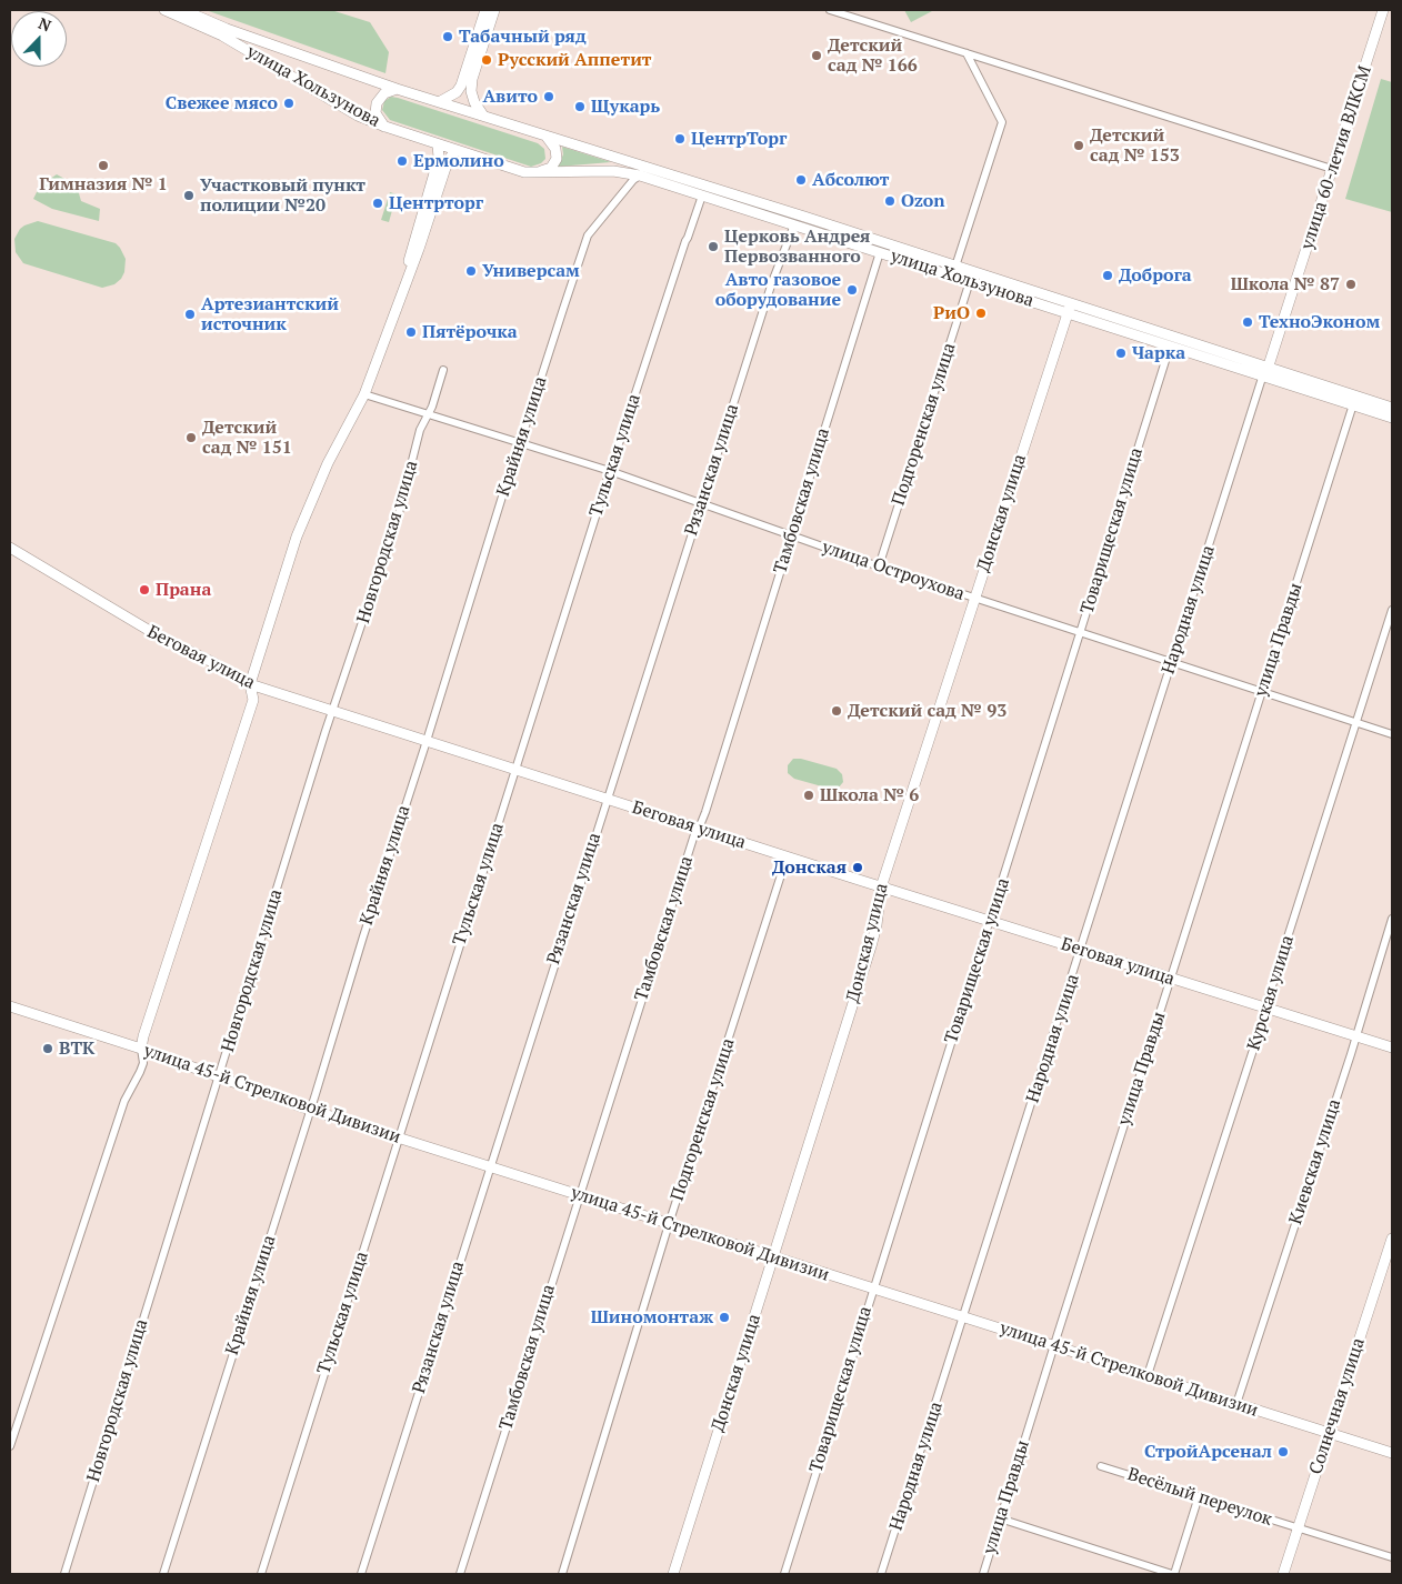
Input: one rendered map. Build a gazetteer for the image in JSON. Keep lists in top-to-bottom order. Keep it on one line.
{"streets":{"main road":["улица Хользунова","улица 60-летия ВЛКСМ","Донская улица","Беговая улица","улица 45-й Стрелковой Дивизии","Солнечная улица"],"street":["Подгоренская улица","Крайняя улица","Тульская улица","Рязанская улица","Тамбовская улица","Товарищеская улица","Новгородская улица","улица Остроухова","Народная улица","улица Правды","Курская улица","Киевская улица","Весёлый переулок"]},"crossings":[["улица Хользунова","улица 60-летия ВЛКСМ"],["улица Хользунова","Подгоренская улица"],["улица Хользунова","Крайняя улица"],["улица Хользунова","Тульская улица"],["улица Хользунова","Рязанская улица"],["улица Хользунова","Тамбовская улица"],["улица Хользунова","Донская улица"],["улица Хользунова","Товарищеская улица"],["улица Хользунова","Народная улица"],["улица Хользунова","улица Правды"],["улица 60-летия ВЛКСМ","Народная улица"],["Подгоренская улица","улица Остроухова"],["Подгоренская улица","Беговая улица"],["Подгоренская улица","улица 45-й Стрелковой Дивизии"],["Крайняя улица","улица Остроухова"],["Крайняя улица","Беговая улица"],["Крайняя улица","улица 45-й Стрелковой Дивизии"],["Тульская улица","улица Остроухова"],["Тульская улица","Беговая улица"],["Тульская улица","улица 45-й Стрелковой Дивизии"],["Рязанская улица","улица Остроухова"],["Рязанская улица","Беговая улица"],["Рязанская улица","улица 45-й Стрелковой Дивизии"],["Тамбовская улица","улица Остроухова"],["Тамбовская улица","Беговая улица"],["Тамбовская улица","улица 45-й Стрелковой Дивизии"],["Донская улица","улица Остроухова"],["Донская улица","Беговая улица"],["Донская улица","улица 45-й Стрелковой Дивизии"],["Товарищеская улица","улица Остроухова"],["Товарищеская улица","Беговая улица"],["Товарищеская улица","улица 45-й Стрелковой Дивизии"],["Новгородская улица","улица Остроухова"],["Новгородская улица","Беговая улица"],["Новгородская улица","улица 45-й Стрелковой Дивизии"],["улица Остроухова","Народная улица"],["улица Остроухова","улица Правды"],["улица Остроухова","Курская улица"],["Народная улица","Беговая улица"],["Народная улица","улица 45-й Стрелковой Дивизии"],["улица Правды","Беговая улица"],["улица Правды","улица 45-й Стрелковой Дивизии"],["Беговая улица","Курская улица"],["Беговая улица","Киевская улица"],["Курская улица","улица 45-й Стрелковой Дивизии"],["улица 45-й Стрелковой Дивизии","Киевская улица"],["улица 45-й Стрелковой Дивизии","Солнечная улица"],["Солнечная улица","Весёлый переулок"]],"places":["Табачный ряд","Детский сад № 166","Русский Аппетит","Авито","Свежее мясо","Щукарь","ЦентрТорг","Детский сад № 153","Ермолино","Гимназия № 1","Абсолют","Участковый пункт полиции №20","Ozon","Центрторг","Церковь Андрея Первозванного","Универсам","Доброга","Школа № 87","Авто газовое оборудование","РиО","Артезиантский источник","ТехноЭконом","Пятёрочка","Чарка","Детский сад № 151","Прана","Детский сад № 93","Школа № 6","Донская","ВТК","Шиномонтаж","СтройАрсенал"],"north":"top"}
